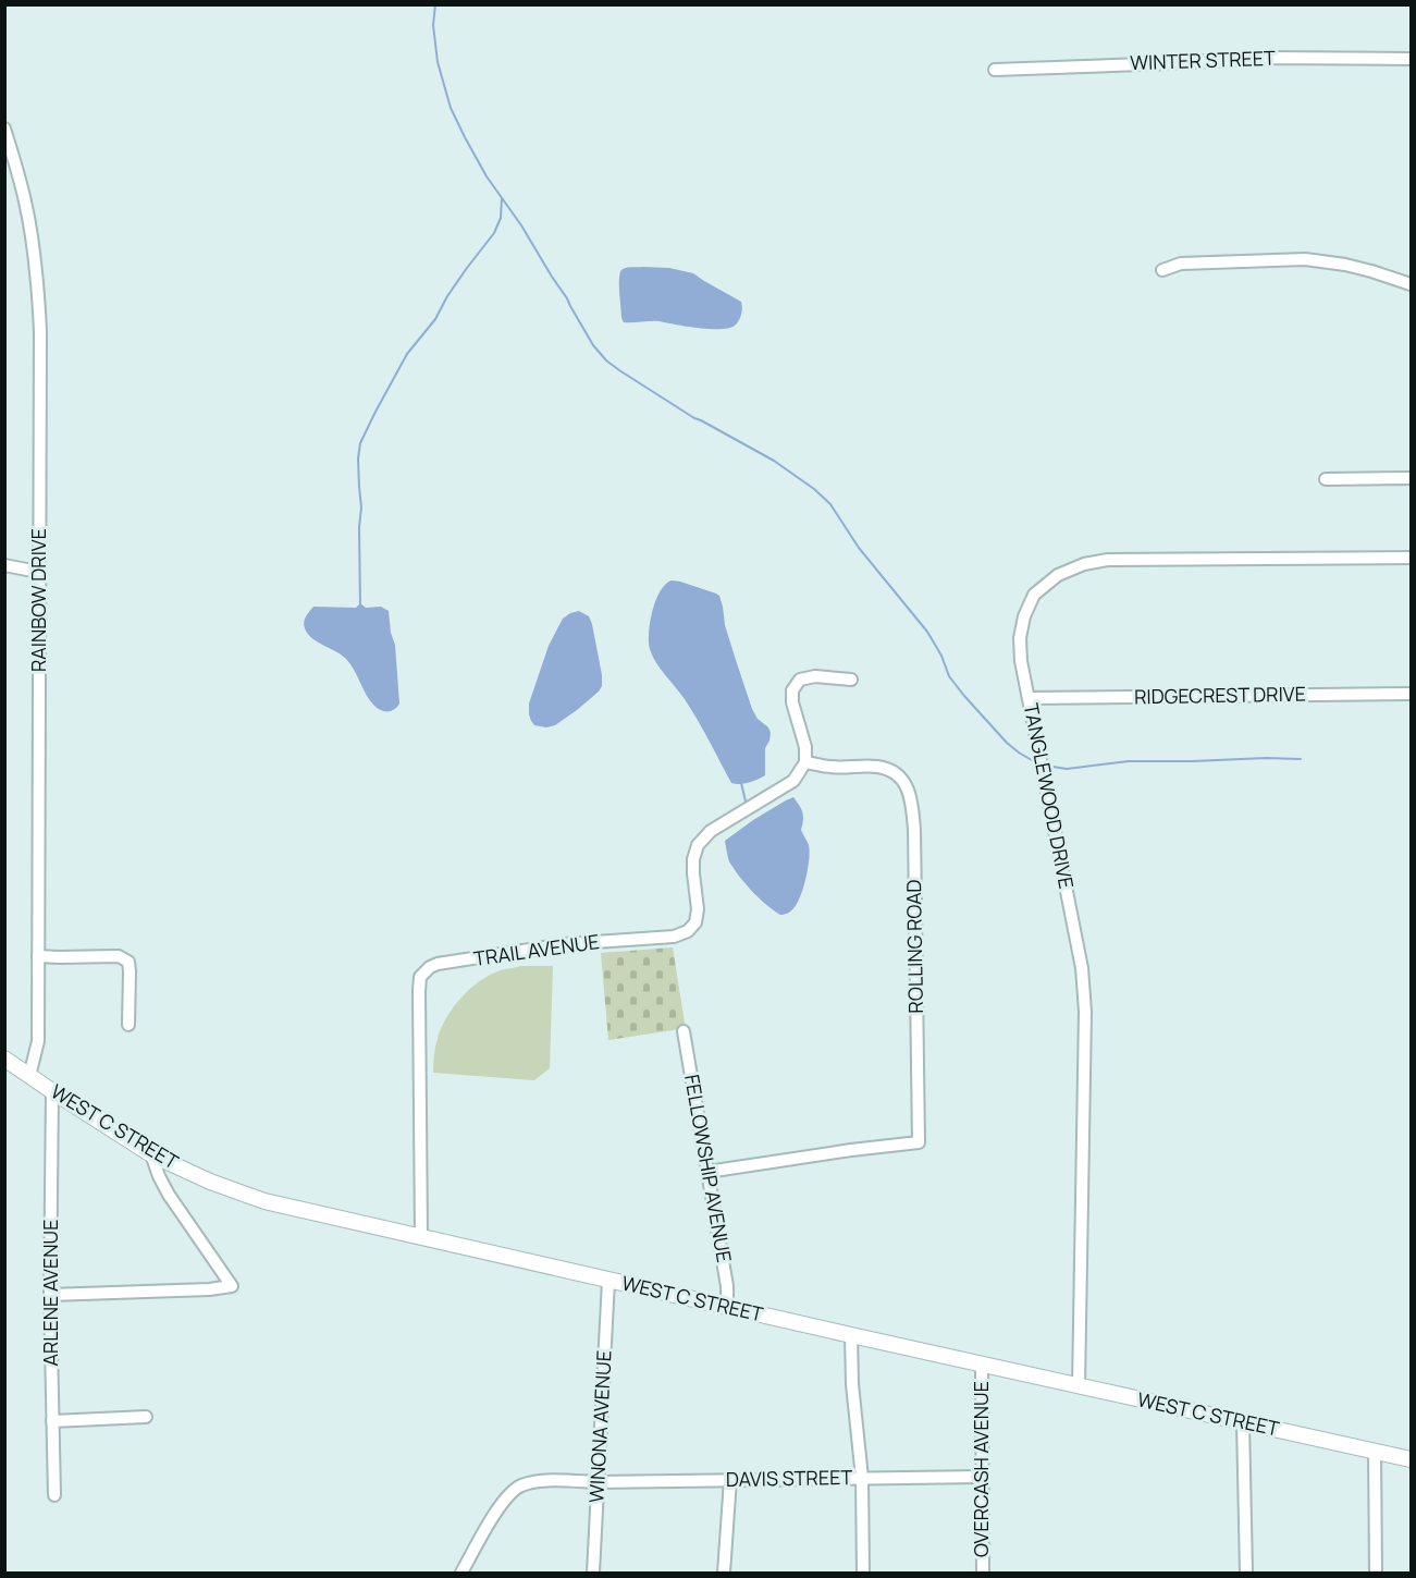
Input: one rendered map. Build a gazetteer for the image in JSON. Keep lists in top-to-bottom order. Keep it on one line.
{"streets":{"main road":["WEST C STREET"],"street":["WINTER STREET","RAINBOW DRIVE","RIDGECREST DRIVE","TANGLEWOOD DRIVE","ROLLING ROAD","TRAIL AVENUE","FELLOWSHIP AVENUE","ARLENE AVENUE","WINONA AVENUE","OVERCASH AVENUE","DAVIS STREET"]},"crossings":[["RAINBOW DRIVE","WEST C STREET"],["RIDGECREST DRIVE","TANGLEWOOD DRIVE"],["TANGLEWOOD DRIVE","WEST C STREET"],["ROLLING ROAD","TRAIL AVENUE"],["ROLLING ROAD","FELLOWSHIP AVENUE"],["TRAIL AVENUE","WEST C STREET"],["WEST C STREET","FELLOWSHIP AVENUE"],["WEST C STREET","ARLENE AVENUE"],["WEST C STREET","WINONA AVENUE"],["WEST C STREET","OVERCASH AVENUE"],["WINONA AVENUE","DAVIS STREET"],["OVERCASH AVENUE","DAVIS STREET"]]}
